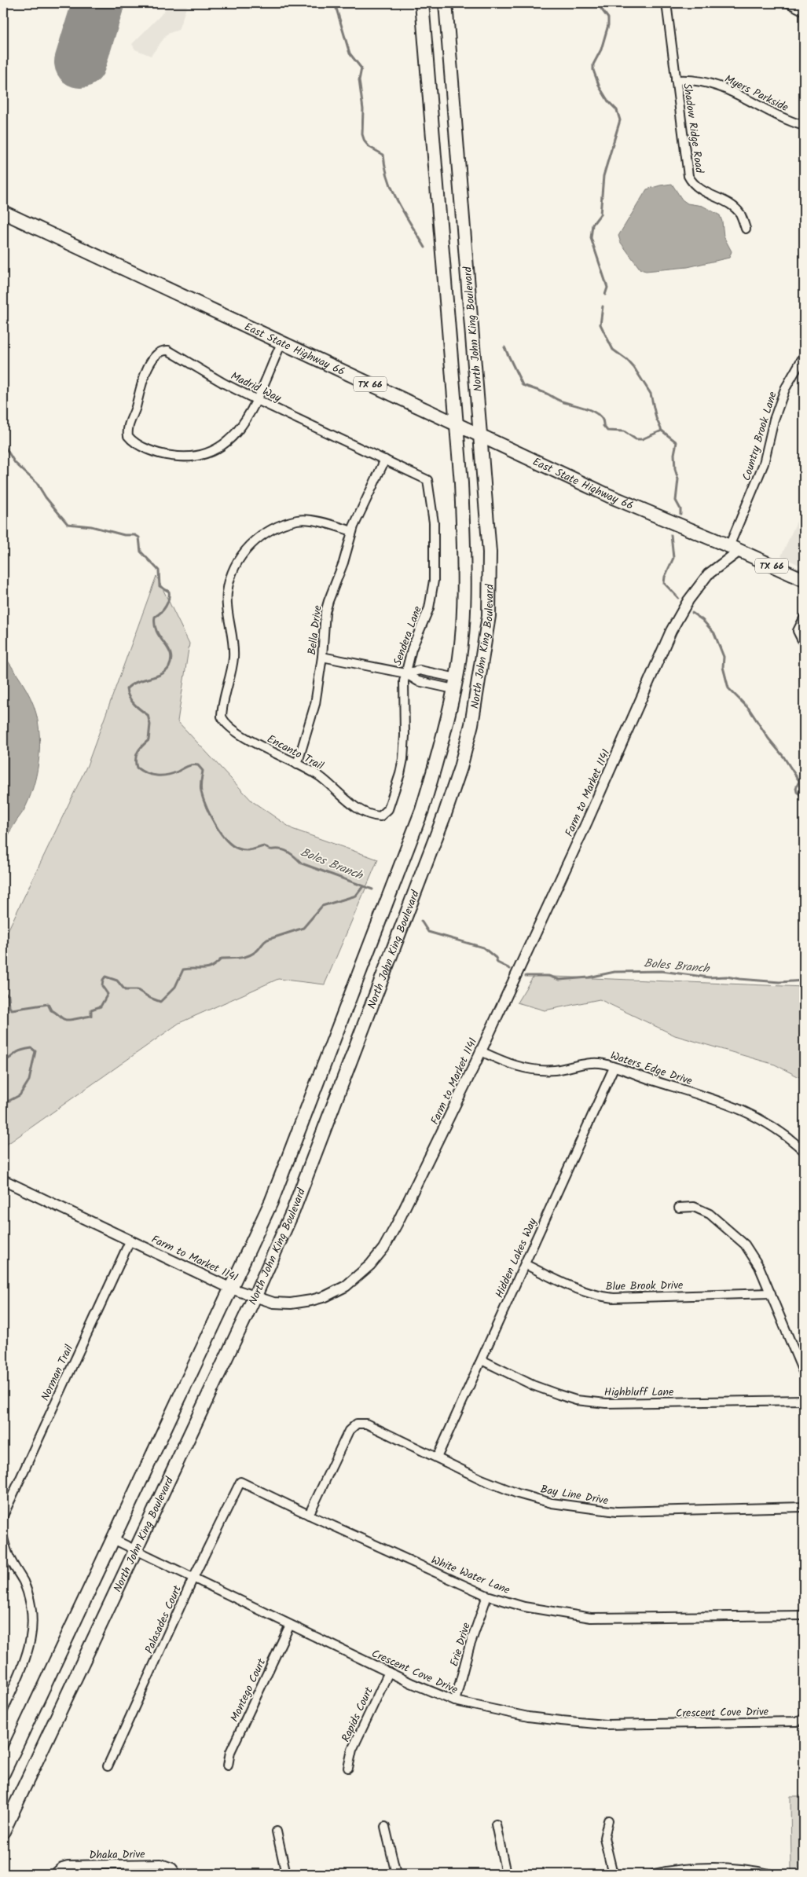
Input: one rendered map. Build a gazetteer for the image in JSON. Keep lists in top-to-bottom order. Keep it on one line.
{"streets":{"main road":["North John King Boulevard","East State Highway 66","TX 66"],"street":["Myers Parkside","Shadow Ridge Road","Madrid Way","Country Brook Lane","Bella Drive","Sendera Lane","Encanto Trail","Farm to Market 1141","Waters Edge Drive","Hidden Lakes Way","Blue Brook Drive","Norman Trail","Highbluff Lane","Bay Line Drive","White Water Lane","Palasades Court","Erie Drive","Crescent Cove Drive","Montego Court","Rapids Court","Dhaka Drive"]},"crossings":[["Myers Parkside","Shadow Ridge Road"],["North John King Boulevard","East State Highway 66"],["North John King Boulevard","Farm to Market 1141"],["North John King Boulevard","Crescent Cove Drive"],["East State Highway 66","TX 66"],["East State Highway 66","Country Brook Lane"],["East State Highway 66","Farm to Market 1141"],["TX 66","Country Brook Lane"],["TX 66","Farm to Market 1141"],["Madrid Way","Bella Drive"],["Madrid Way","Sendera Lane"],["Country Brook Lane","Farm to Market 1141"],["Bella Drive","Encanto Trail"],["Sendera Lane","Encanto Trail"],["Farm to Market 1141","Waters Edge Drive"],["Farm to Market 1141","Norman Trail"],["Waters Edge Drive","Hidden Lakes Way"],["Hidden Lakes Way","Blue Brook Drive"],["Hidden Lakes Way","Highbluff Lane"],["Hidden Lakes Way","Bay Line Drive"],["Bay Line Drive","White Water Lane"],["White Water Lane","Palasades Court"],["White Water Lane","Erie Drive"],["Palasades Court","Crescent Cove Drive"],["Erie Drive","Crescent Cove Drive"],["Crescent Cove Drive","Montego Court"],["Crescent Cove Drive","Rapids Court"]],"water":["Boles Branch"]}
